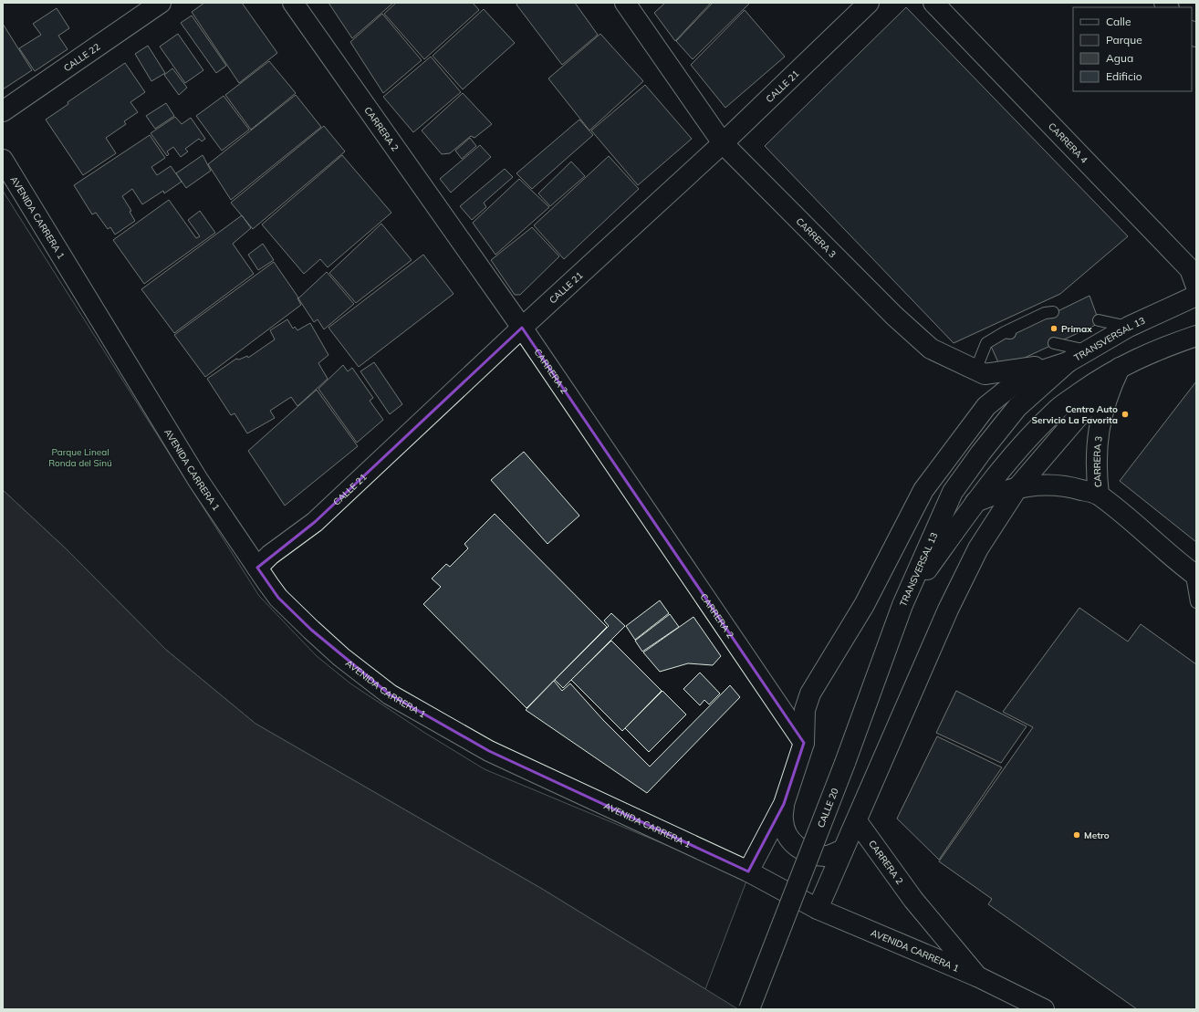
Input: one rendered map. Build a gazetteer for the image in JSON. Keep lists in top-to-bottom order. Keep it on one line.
{"streets":{"street":["CALLE 22","CALLE 21","CARRERA 2","CARRERA 4","AVENIDA CARRERA 1","CARRERA 3","TRANSVERSAL 13","CALLE 20"]},"crossings":[["CALLE 21","CARRERA 2"],["CALLE 21","AVENIDA CARRERA 1"],["CALLE 21","CARRERA 3"],["CARRERA 2","AVENIDA CARRERA 1"],["CARRERA 3","TRANSVERSAL 13"],["TRANSVERSAL 13","CALLE 20"]],"parks":["Parque Lineal Ronda del Sinú"],"places":["Primax","Centro Auto Servicio La Favorita","Metro"],"legend":["Calle","Parque","Agua","Edificio"]}
